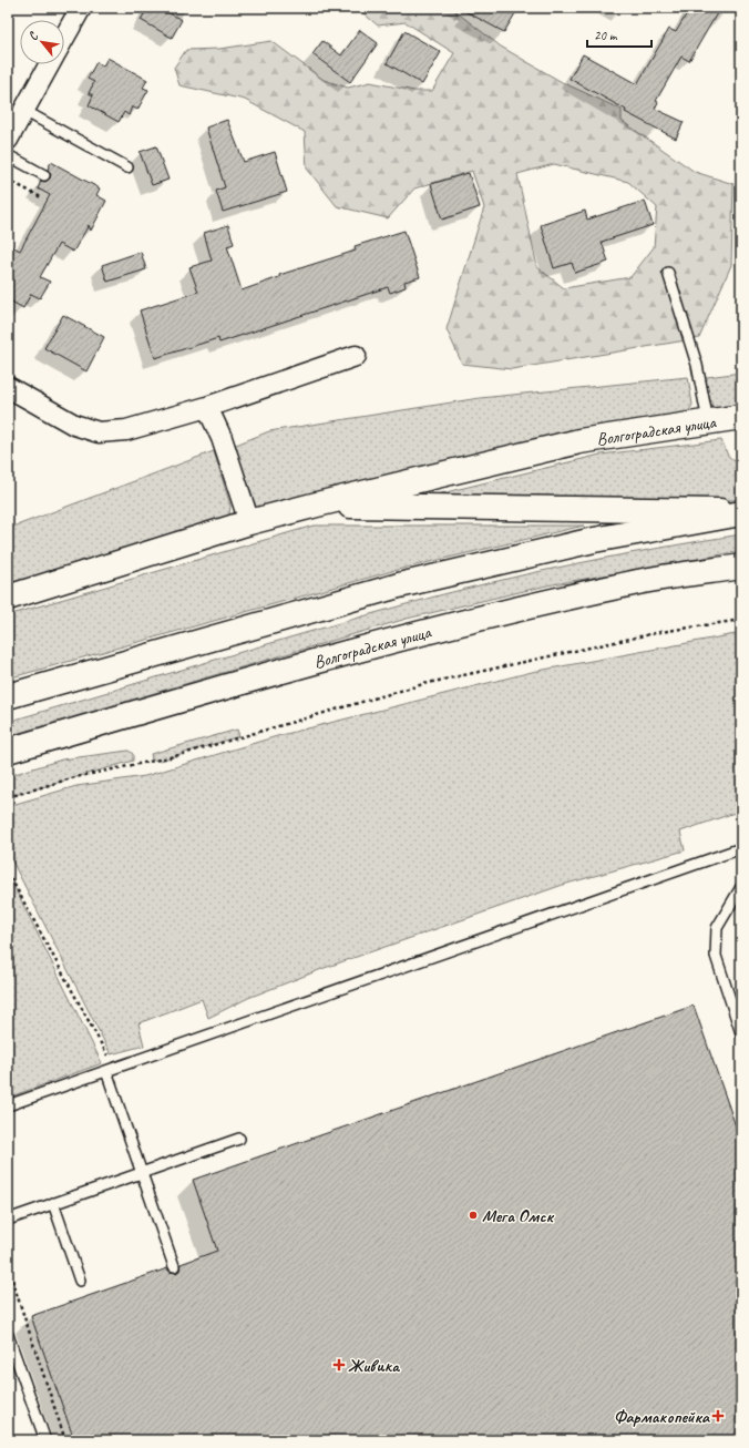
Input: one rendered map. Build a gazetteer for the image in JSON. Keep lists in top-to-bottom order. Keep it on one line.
{"streets":{"main road":["Волгоградская улица"]},"places":{"other":["Мега Омск"],"health":["Живика","Фармакопейка"]},"scale_bar":"20 m","north":"top left"}
